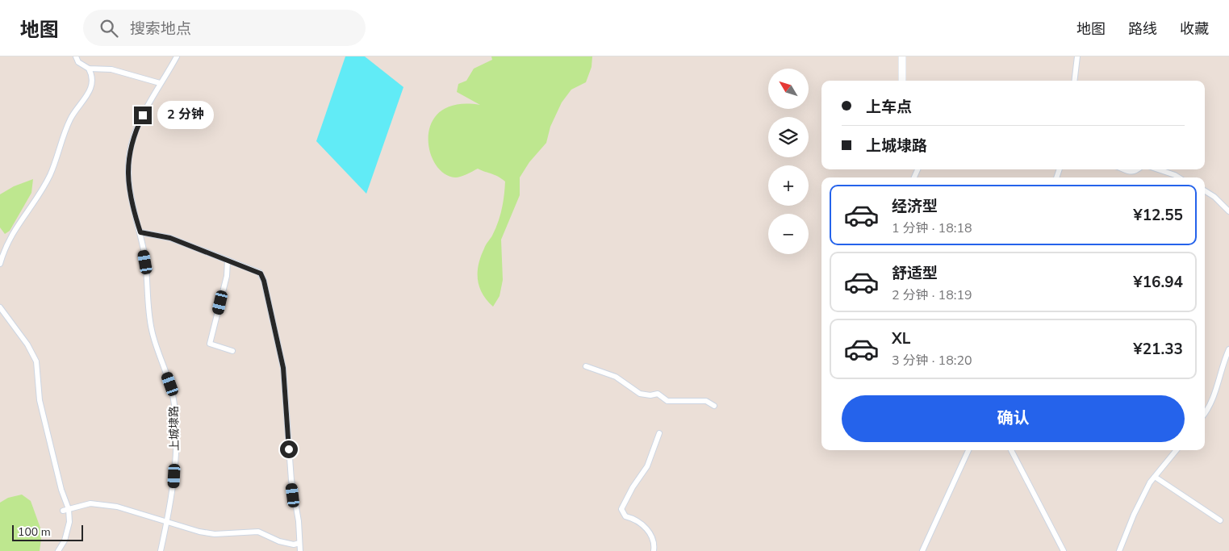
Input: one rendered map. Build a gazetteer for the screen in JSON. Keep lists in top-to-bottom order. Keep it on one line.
{"streets":{"street":["上城埭路"]},"scale_bar":"100 m","north":"top left","page":{"header":"地图","search":"搜索地点","nav":["地图","路线","收藏"],"map_buttons":["+","−"],"banner":["上车点","上城埭路"],"bubble":"2 分钟","list":[{"name":"经济型","note":"1 分钟 · 18:18","value":"¥12.55"},{"name":"舒适型","note":"2 分钟 · 18:19","value":"¥16.94"},{"name":"XL","note":"3 分钟 · 18:20","value":"¥21.33"}],"buttons":"确认","scale":"100 m"}}
